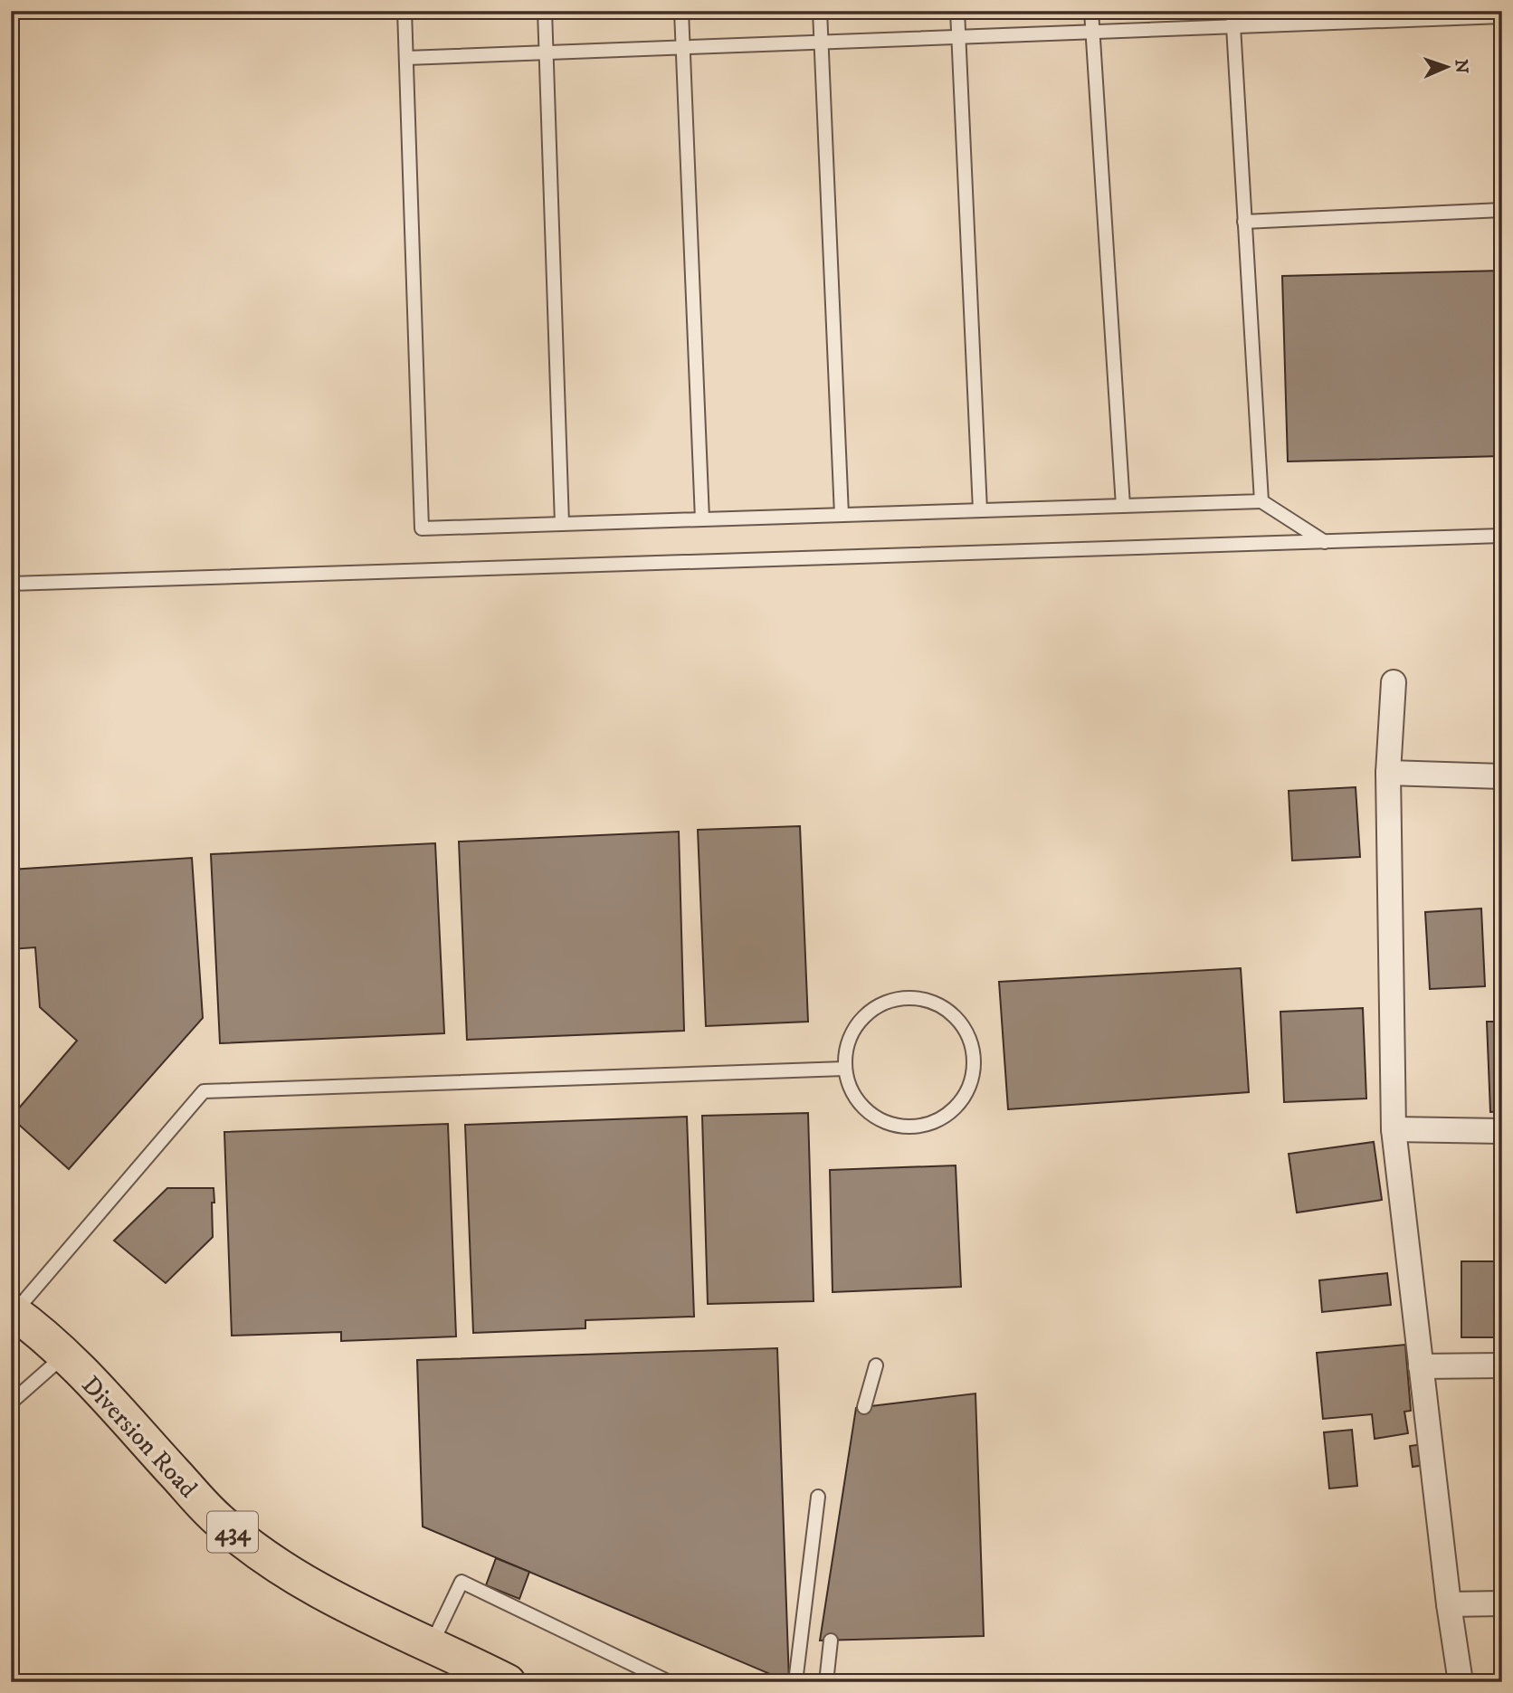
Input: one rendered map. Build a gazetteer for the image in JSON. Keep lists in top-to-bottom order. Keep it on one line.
{"streets":{"highway":["Diversion Road","434"]},"north":"right"}
